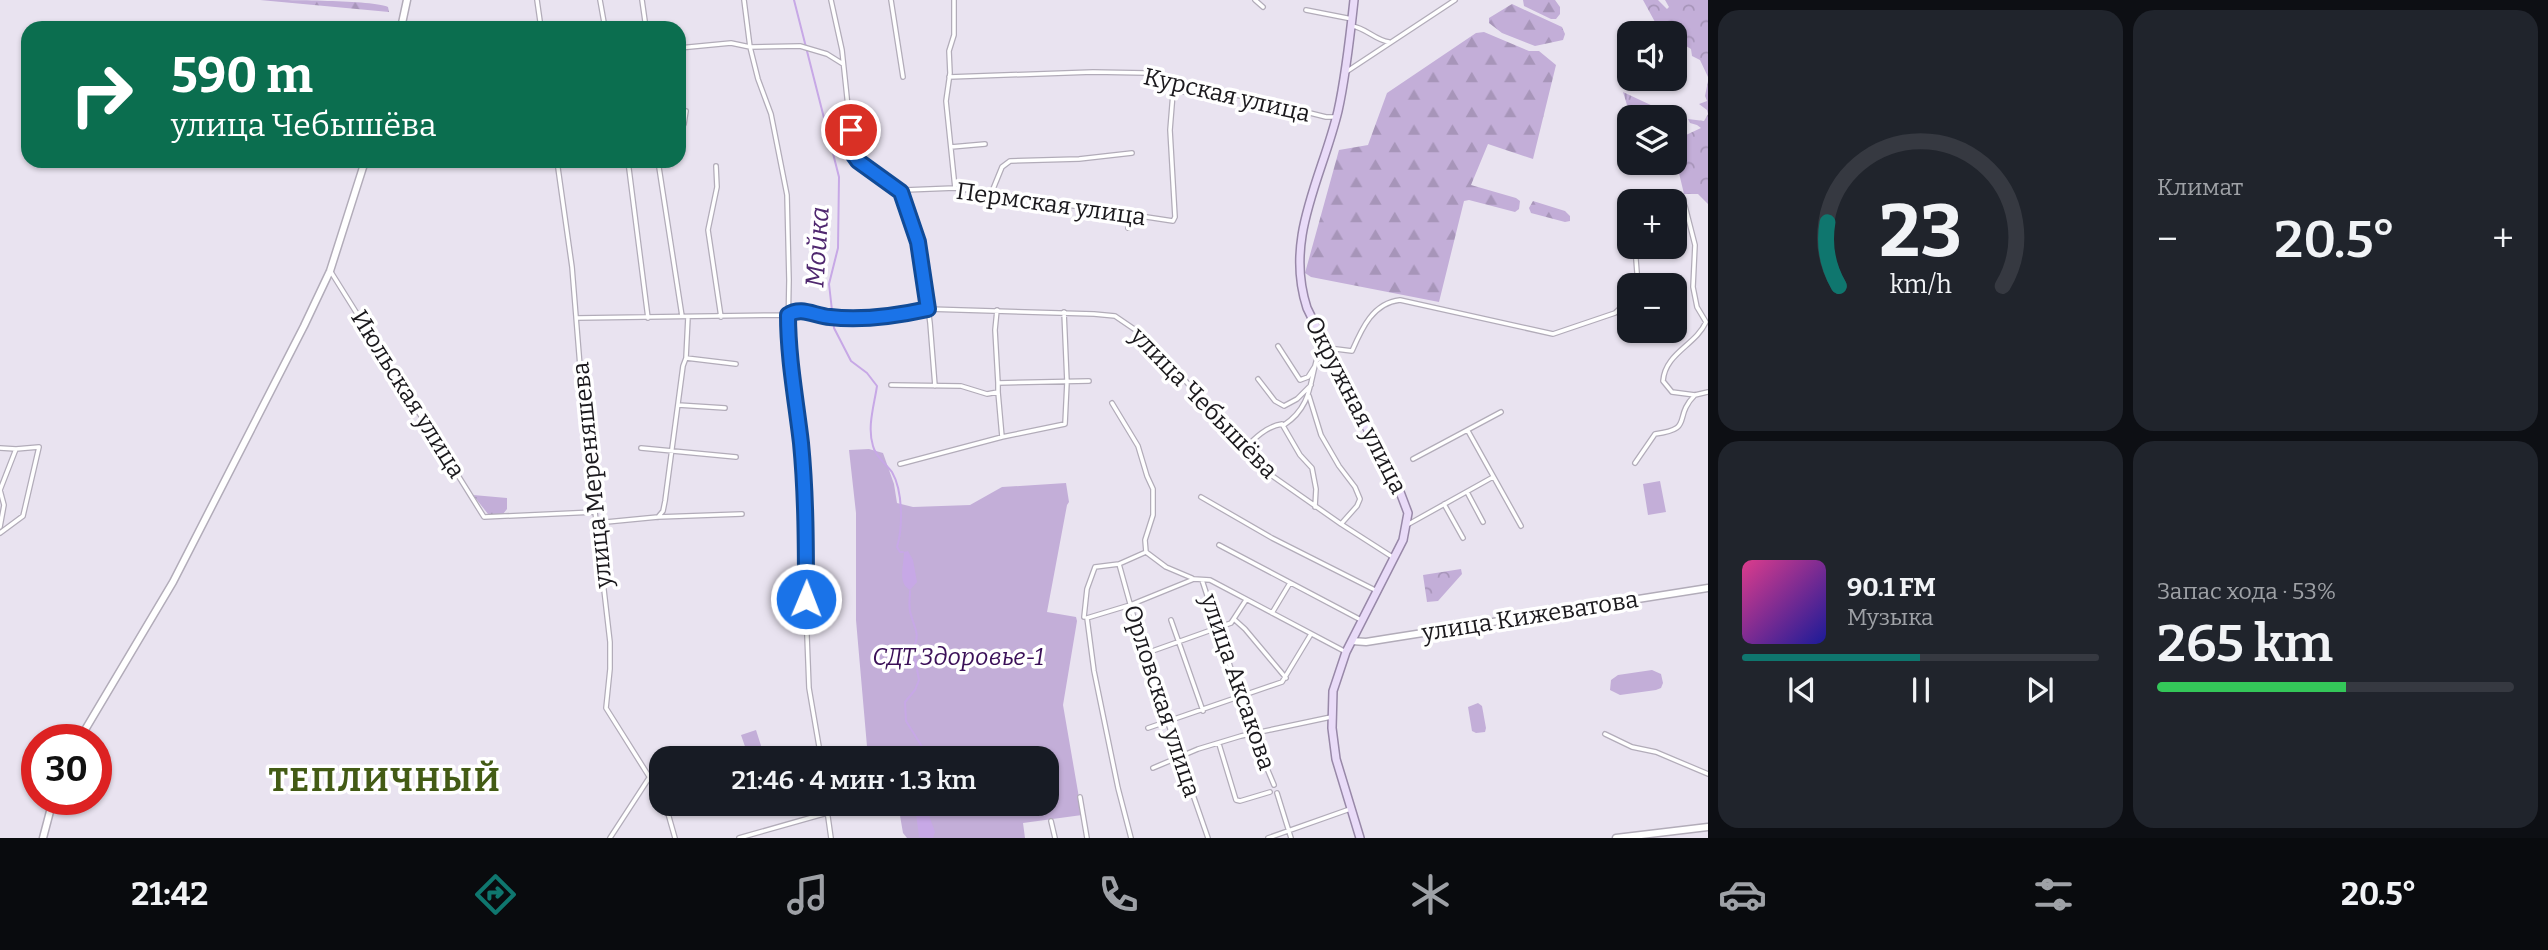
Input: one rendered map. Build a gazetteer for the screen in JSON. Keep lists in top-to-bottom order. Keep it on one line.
{"streets":{"main road":["Окружная улица"],"street":["Курская улица","Пермская улица","Июльская улица","улица Чебышёва","улица Мереняшева","улица Кижеватова","улица Аксакова","Орловская улица"]},"crossings":[["Курская улица","Пермская улица"],["Курская улица","Окружная улица"],["Июльская улица","улица Мереняшева"],["улица Чебышёва","Окружная улица"],["улица Чебышёва","улица Мереняшева"],["Окружная улица","улица Кижеватова"]],"districts":["ТЕПЛИЧНЫЙ"],"water":["Мойка"],"parks":["СДТ Здоровье-1"],"page":{"tile":["Климат",["Запас хода · 53%","265 km"]],"map_buttons":["+","−"],"turn":["590 m","улица Чебышёва"],"heat":["−","20.5°","+"],"song":["90.1 FM","Музыка"],"limit":"30","trip":"21:46 · 4 мин · 1.3 km","tabs":["21:42","20.5°"],"gauge":["23","km/h"]}}
